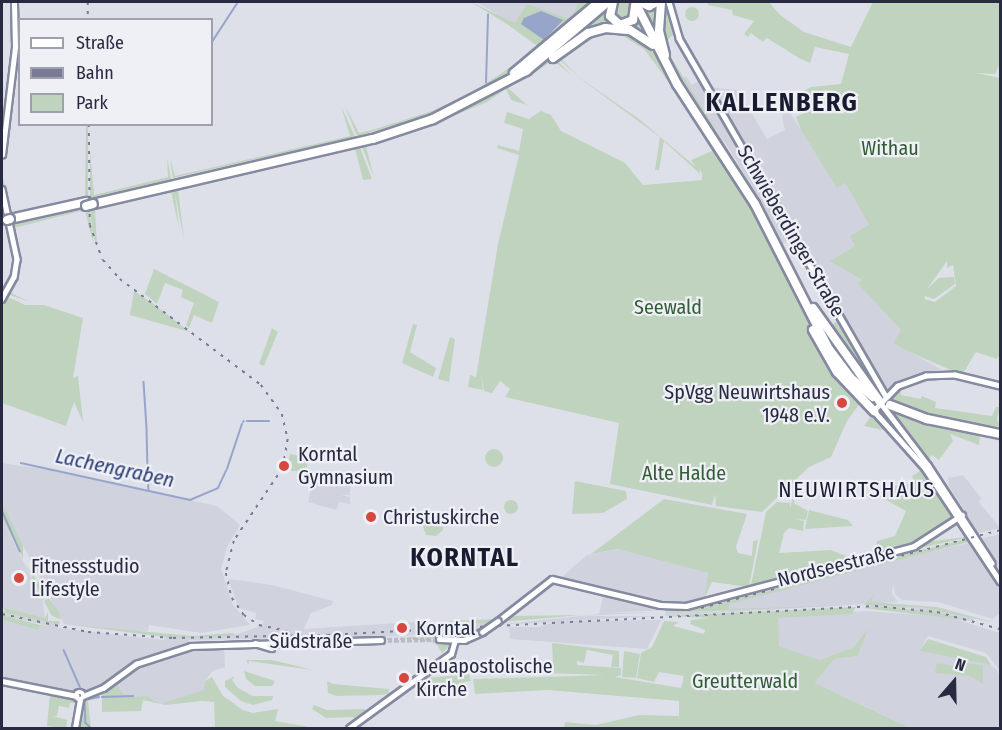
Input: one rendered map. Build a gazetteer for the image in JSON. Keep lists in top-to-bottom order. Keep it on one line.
{"streets":{"main road":["Schwieberdinger Straße","Nordseestraße","Südstraße"]},"crossings":[["Schwieberdinger Straße","Nordseestraße"]],"districts":["KALLENBERG","NEUWIRTSHAUS","KORNTAL"],"water":["Lachengraben"],"parks":["Withau","Seewald","Alte Halde","Greutterwald"],"places":["SpVgg Neuwirtshaus 1948 e.V.","Korntal Gymnasium","Christuskirche","Fitnessstudio Lifestyle","Korntal","Neuapostolische Kirche"],"legend":["Straße","Bahn","Park"],"north":"top"}
